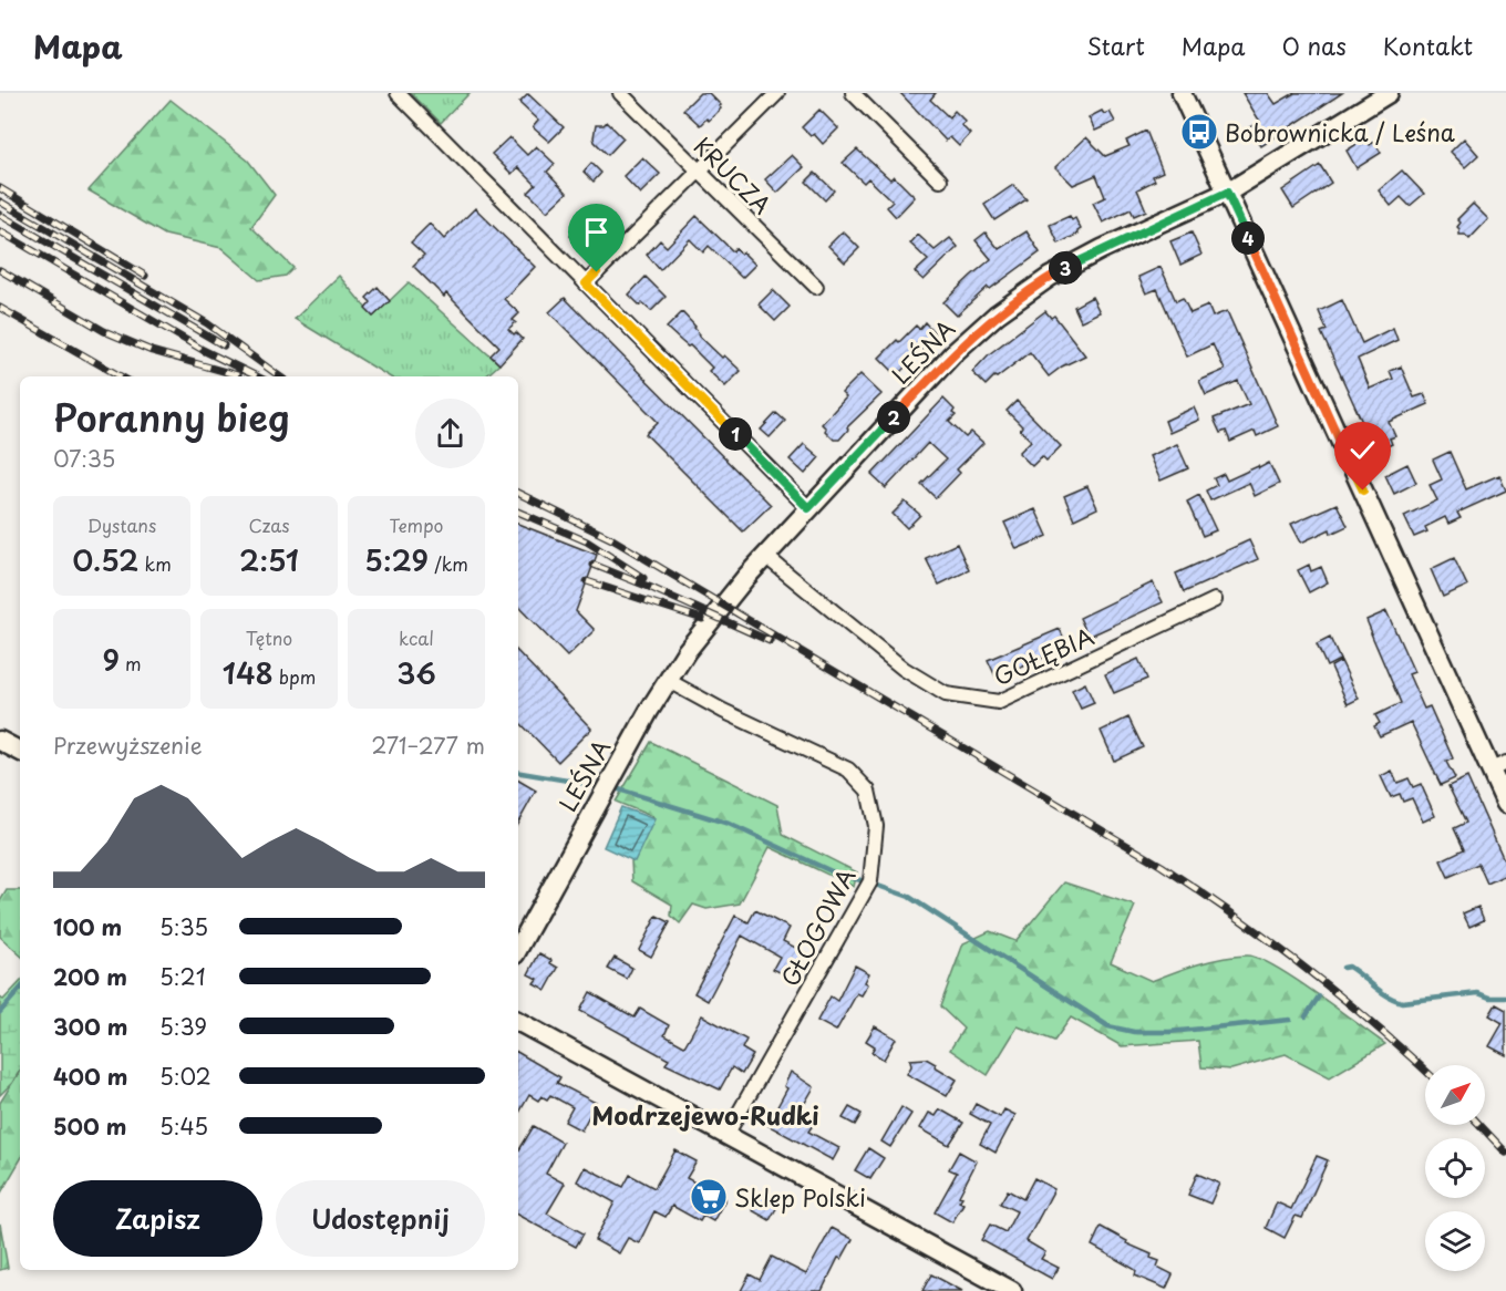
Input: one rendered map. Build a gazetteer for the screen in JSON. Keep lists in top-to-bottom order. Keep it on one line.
{"streets":{"street":["KRUCZA","LEŚNA","GOŁĘBIA","GŁOGOWA"]},"crossings":[["LEŚNA","GOŁĘBIA"],["LEŚNA","GŁOGOWA"]],"districts":["Modrzejewo-Rudki"],"places":{"bus stop":["Bobrownicka / Leśna"],"supermarket":["Sklep Polski"]},"north":"top right","page":{"header":"Mapa","nav":["Start","Mapa","O nas","Kontakt"],"pins":["4","3","2","1"],"heading":["Poranny bieg","07:35"],"stats":[["Dystans","0.52 km"],["Czas","2:51"],["Tempo","5:29 /km"],["9 m"],["Tętno","148 bpm"],["kcal","36"]],"chart":["Przewyższenie","271–277 m"],"list":[{"name":"100 m","note":"5:35"},{"name":"200 m","note":"5:21"},{"name":"300 m","note":"5:39"},{"name":"400 m","note":"5:02"},{"name":"500 m","note":"5:45"}],"buttons":["Zapisz","Udostępnij"]}}
